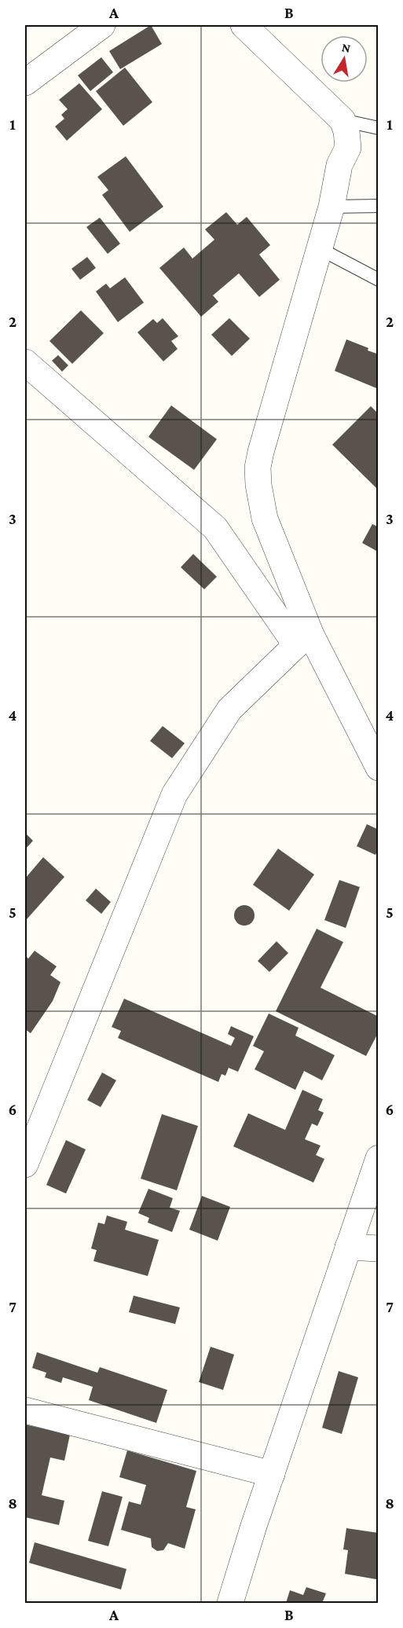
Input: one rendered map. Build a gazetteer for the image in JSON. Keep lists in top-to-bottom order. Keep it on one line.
{"north":"top","grid":{"columns":["A","B"],"rows":["1","2","3","4","5","6","7","8"]}}
